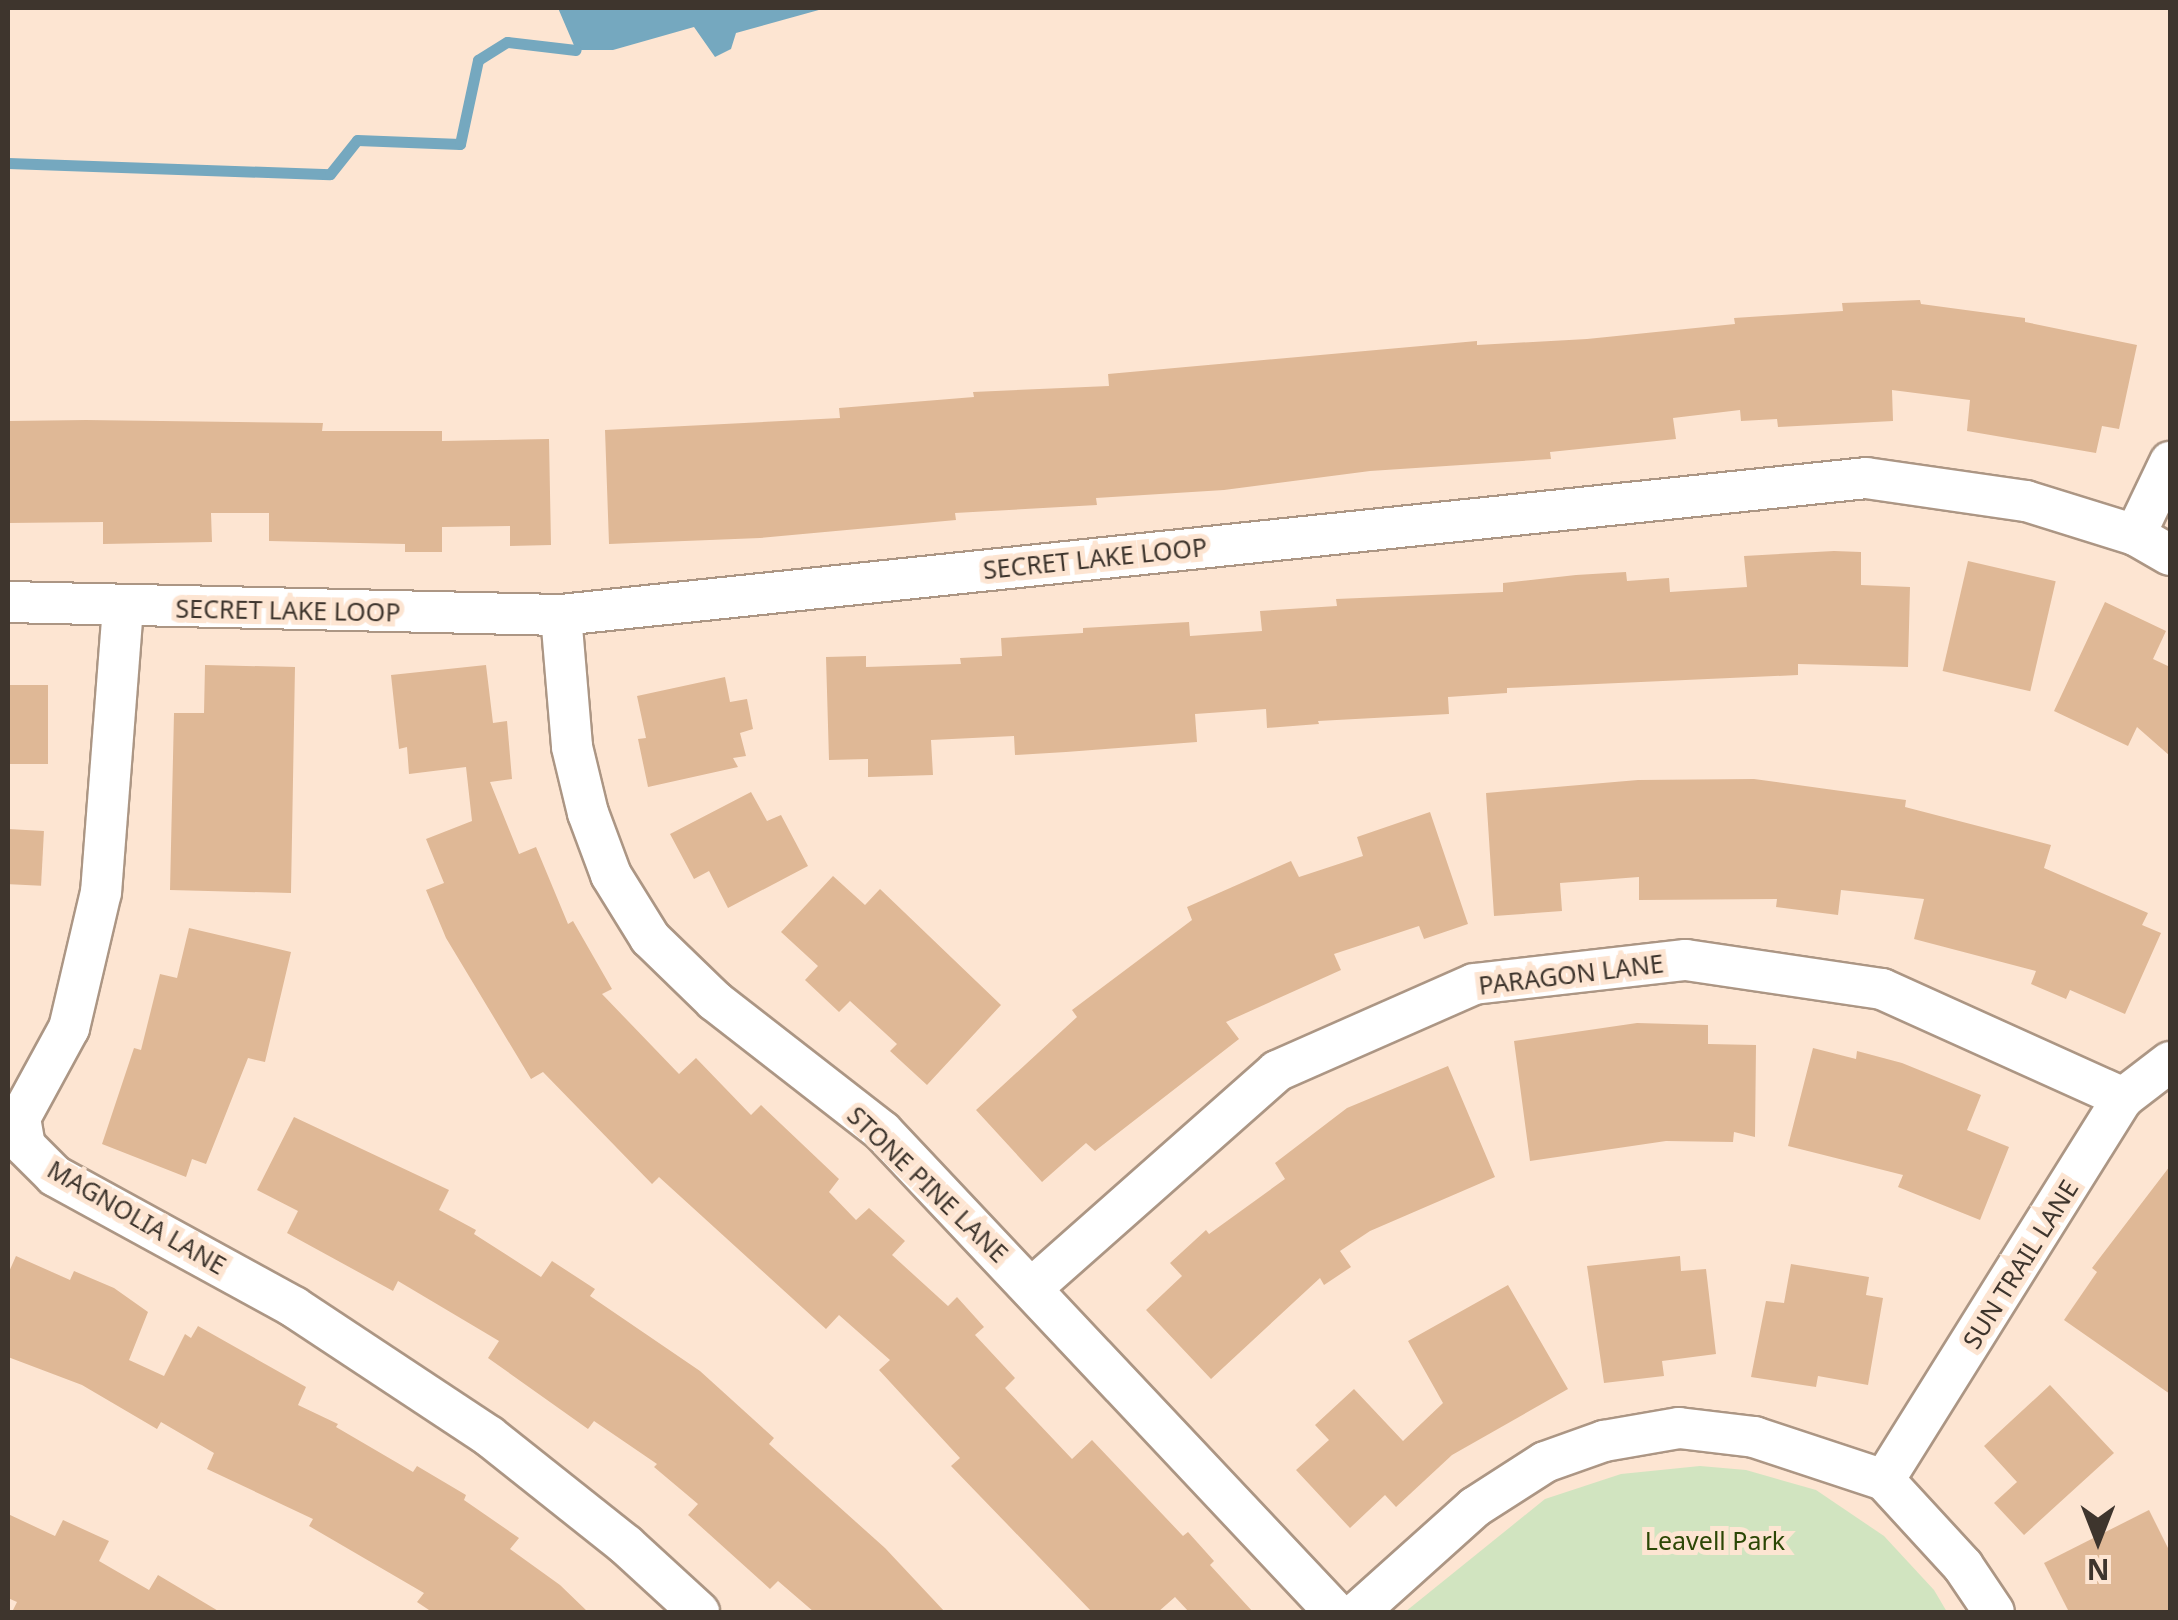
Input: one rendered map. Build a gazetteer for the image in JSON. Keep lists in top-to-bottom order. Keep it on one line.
{"streets":{"street":["SECRET LAKE LOOP","PARAGON LANE","STONE PINE LANE","MAGNOLIA LANE","SUN TRAIL LANE"]},"crossings":[["SECRET LAKE LOOP","STONE PINE LANE"],["SECRET LAKE LOOP","MAGNOLIA LANE"],["PARAGON LANE","STONE PINE LANE"],["PARAGON LANE","SUN TRAIL LANE"]],"parks":["Leavell Park"],"north":"bottom"}
